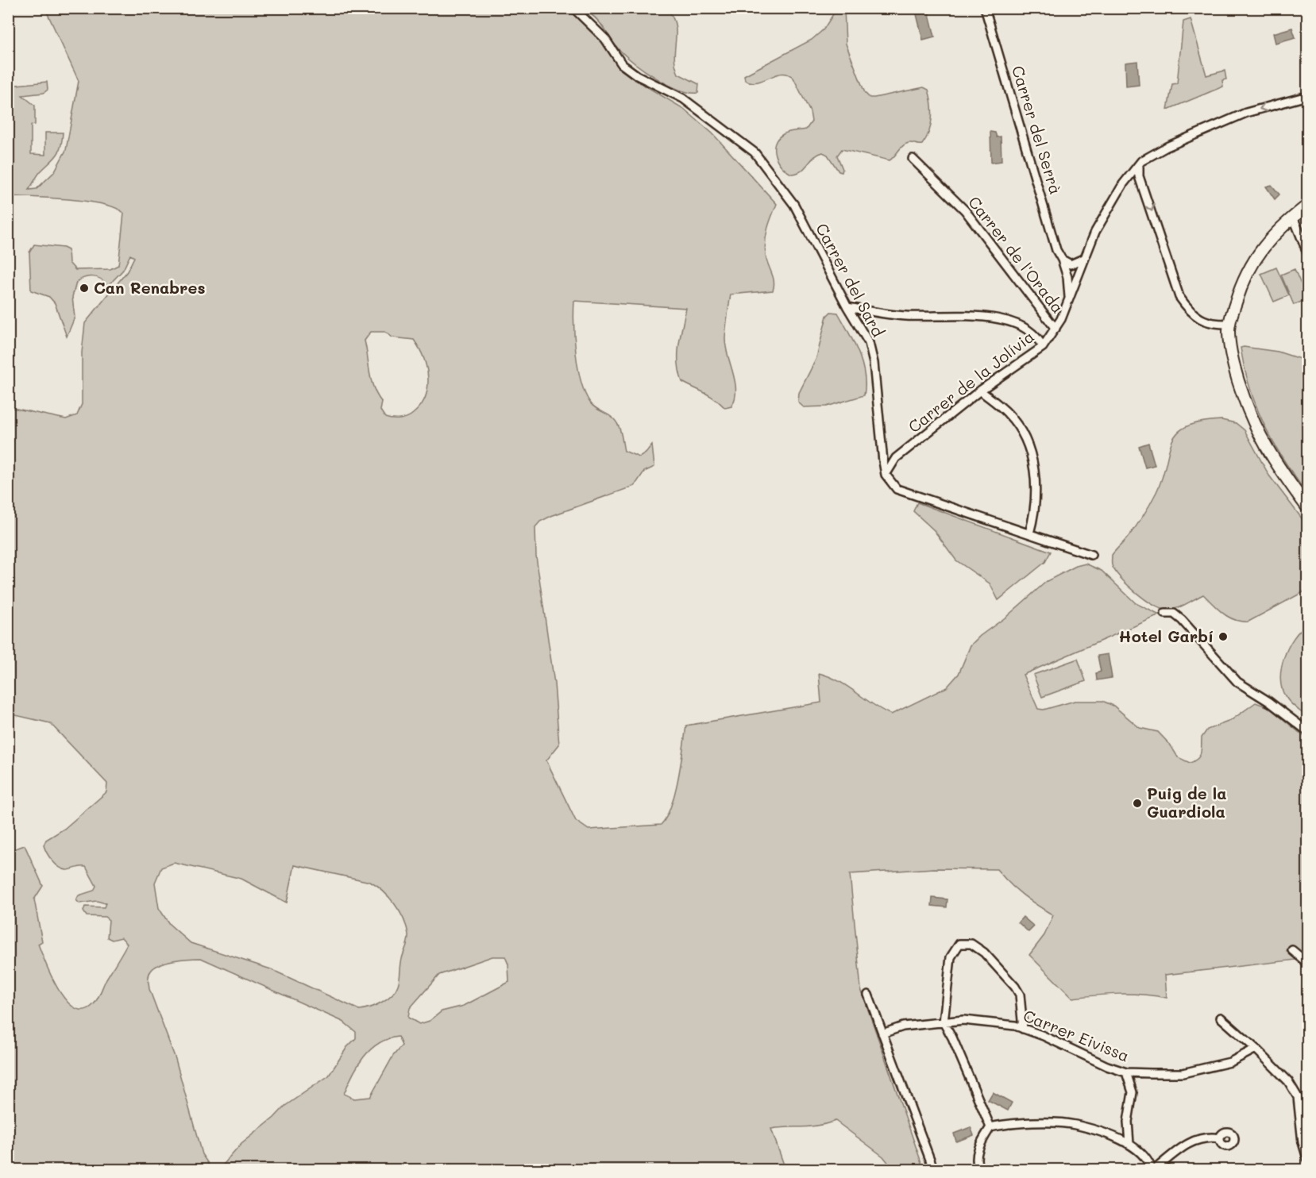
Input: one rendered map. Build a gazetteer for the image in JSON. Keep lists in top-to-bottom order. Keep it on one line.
{"streets":{"street":["Carrer del Serrà","Carrer de l'Orada","Carrer del Sard","Carrer de la Jolívia","Carrer Eivissa"]},"crossings":[["Carrer del Serrà","Carrer de la Jolívia"],["Carrer de l'Orada","Carrer de la Jolívia"],["Carrer del Sard","Carrer de la Jolívia"]],"places":["Can Renabres","Hotel Garbí","Puig de la Guardiola"]}
